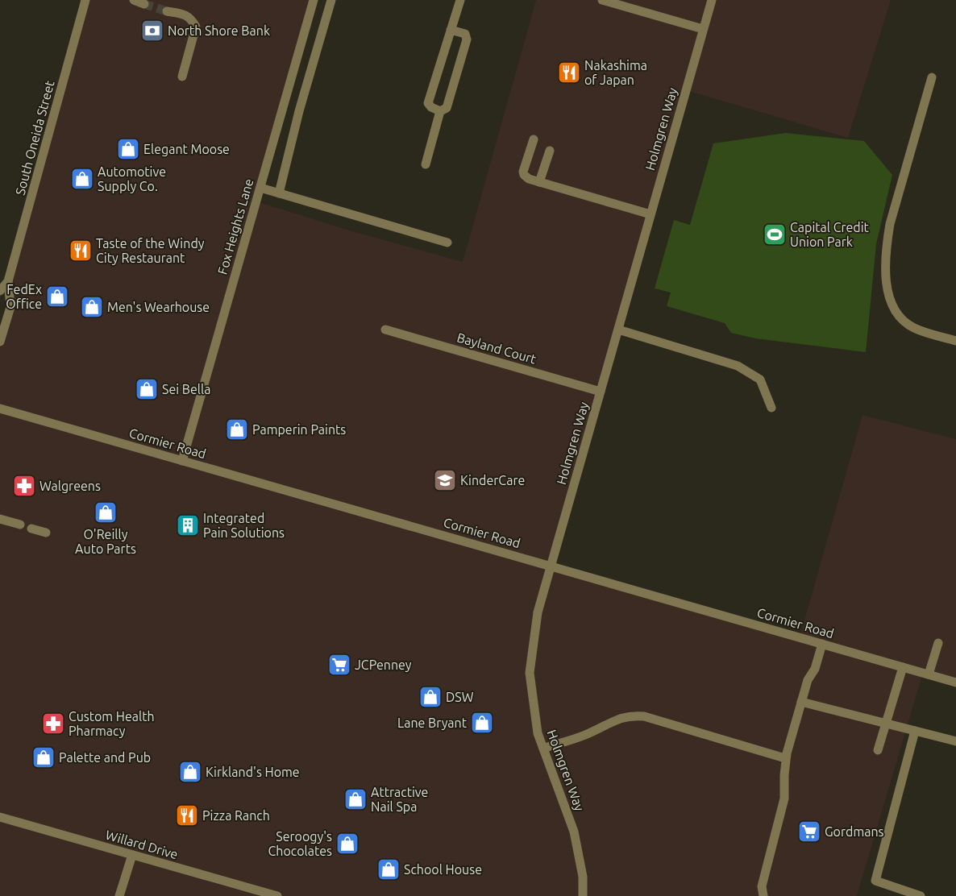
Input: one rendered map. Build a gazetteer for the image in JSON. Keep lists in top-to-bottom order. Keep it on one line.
{"streets":{"street":["Holmgren Way","South Oneida Street","Fox Heights Lane","Bayland Court","Cormier Road","Willard Drive"]},"crossings":[["Holmgren Way","Bayland Court"],["Holmgren Way","Cormier Road"],["Fox Heights Lane","Cormier Road"]],"places":{"bank":["North Shore Bank"],"restaurant":["Nakashima of Japan","Taste of the Windy City Restaurant","Pizza Ranch"],"shop":["Elegant Moose","Automotive Supply Co.","FedEx Office","Men's Wearhouse","Sei Bella","Pamperin Paints","O'Reilly Auto Parts","DSW","Lane Bryant","Palette and Pub","Kirkland's Home","Attractive Nail Spa","Seroogy's Chocolates","School House"],"sports":["Capital Credit Union Park"],"school or university":["KinderCare"],"pharmacy":["Walgreens","Custom Health Pharmacy"],"building":["Integrated Pain Solutions"],"supermarket":["JCPenney","Gordmans"]}}
